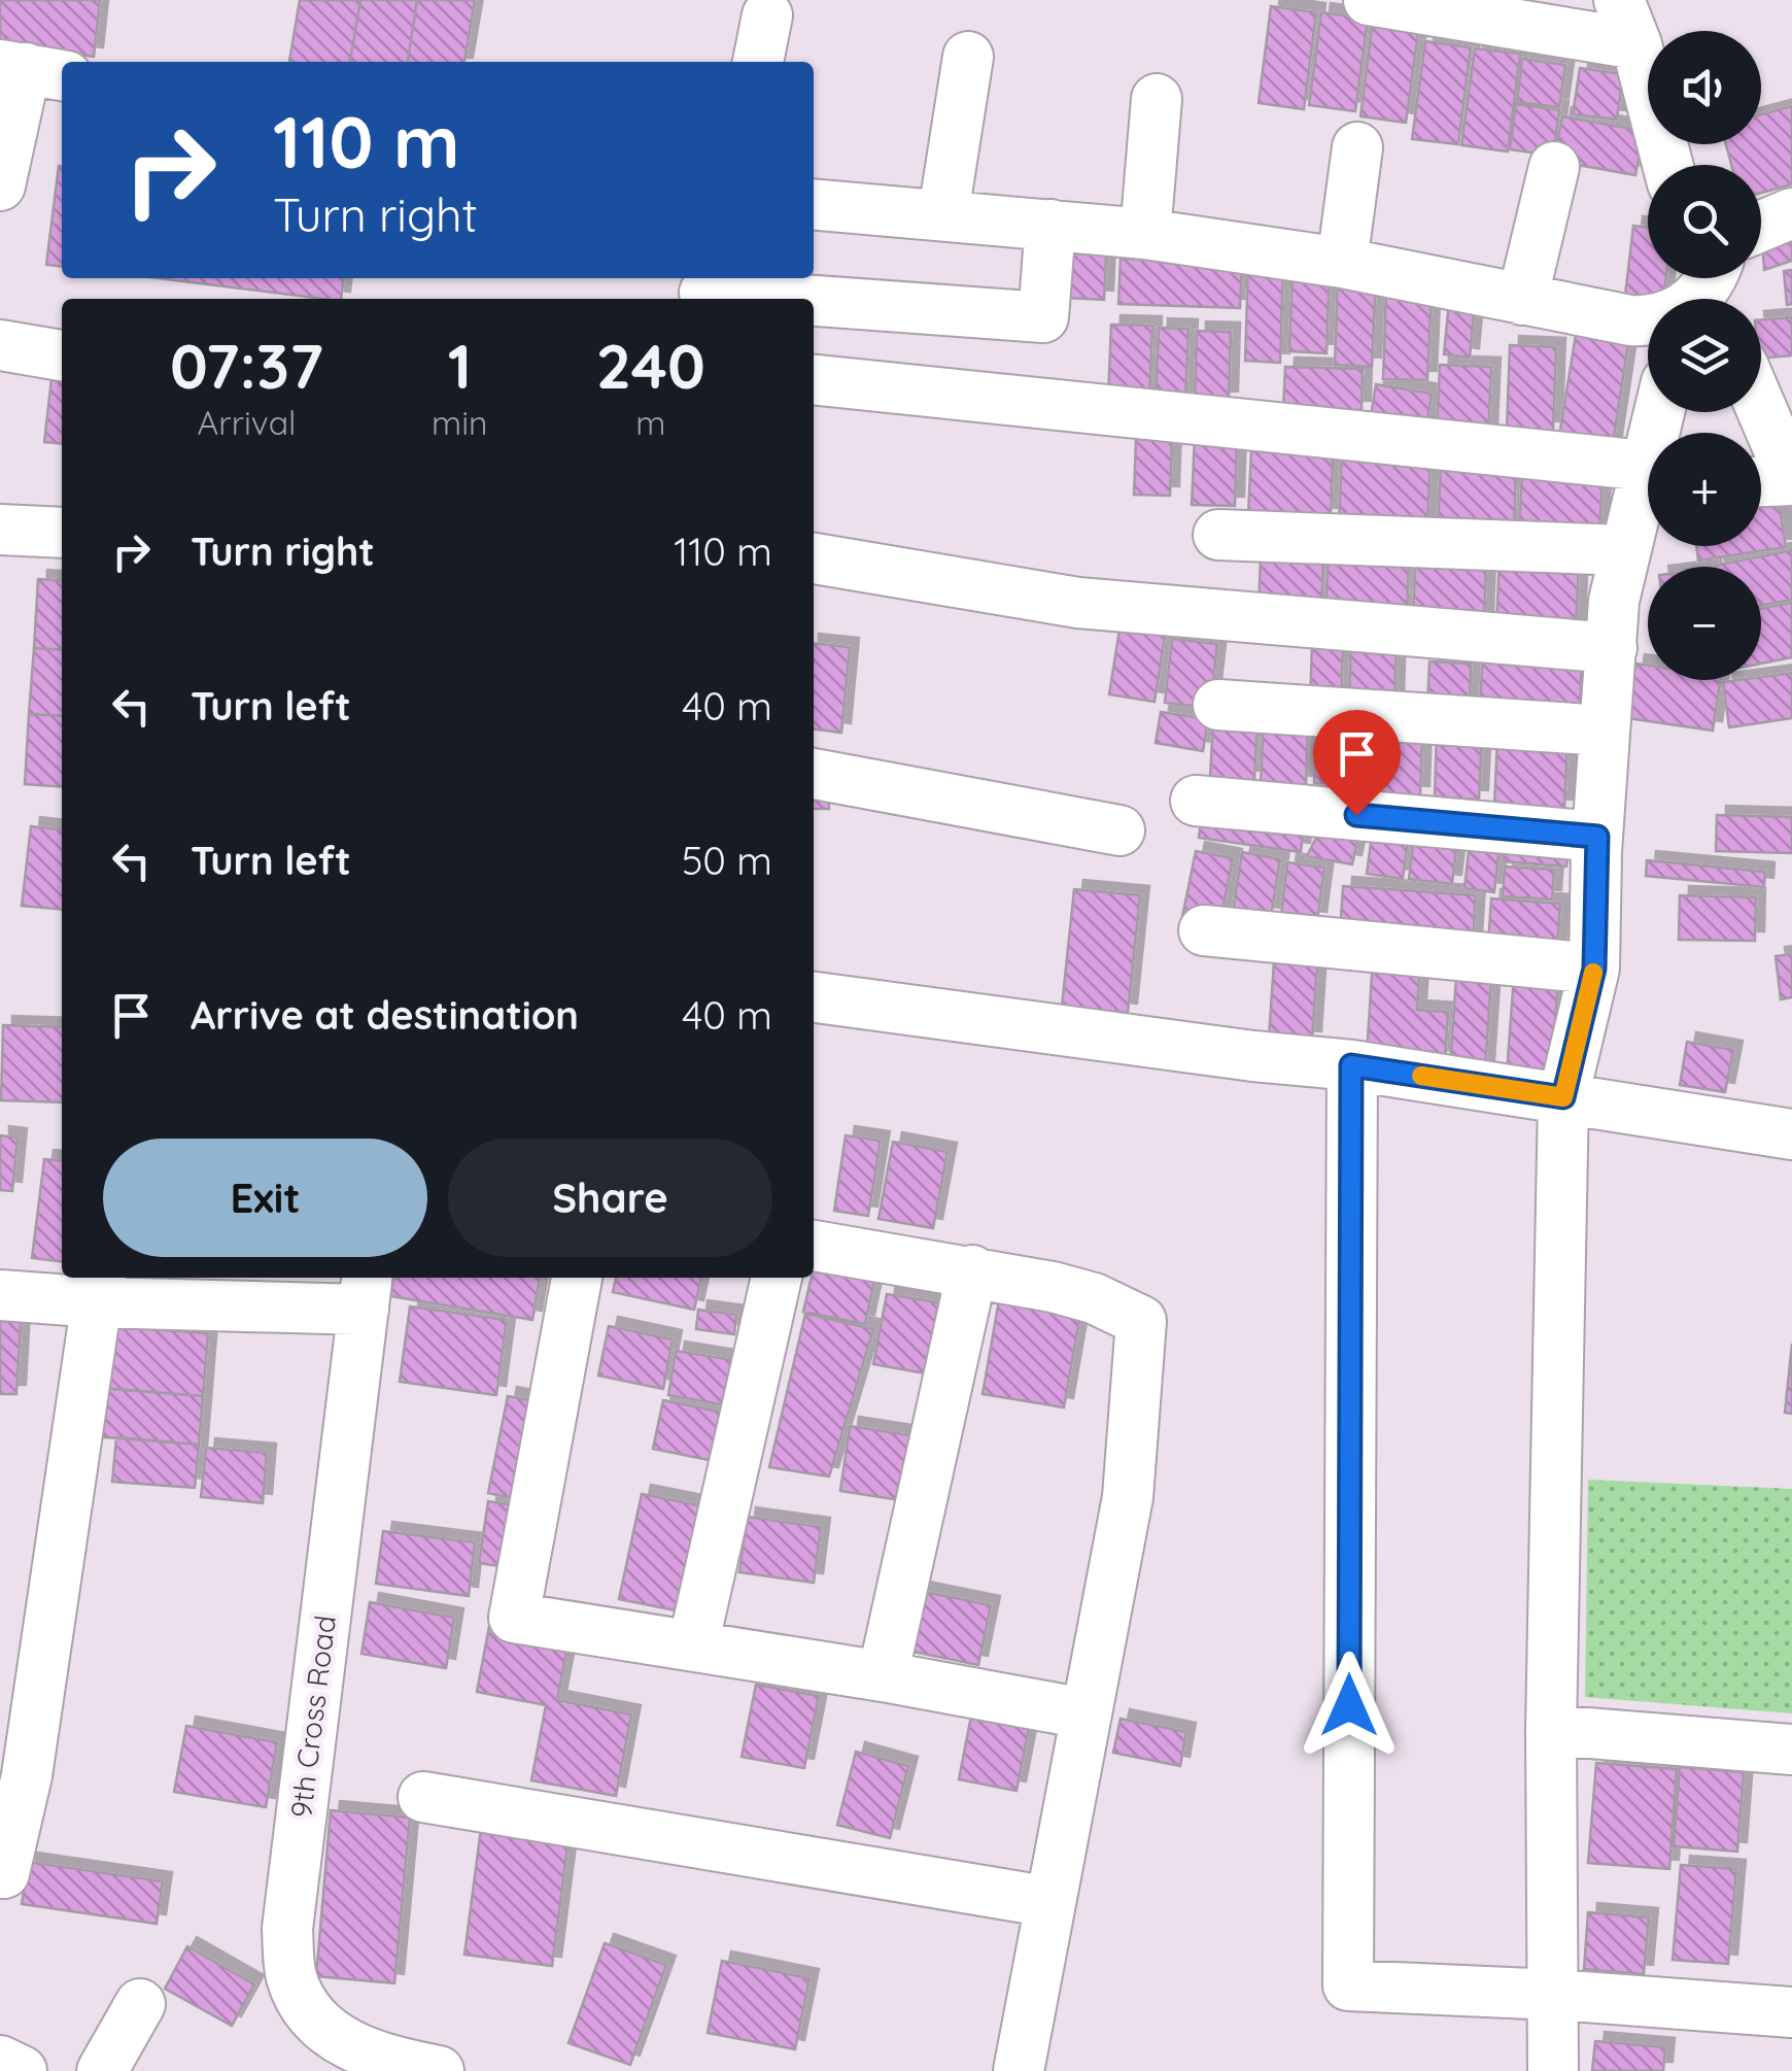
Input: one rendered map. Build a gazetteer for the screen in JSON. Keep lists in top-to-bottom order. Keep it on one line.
{"streets":{"street":["9th Cross Road"]},"page":{"map_buttons":["+","−"],"turn":["110 m","Turn right"],"eta":["07:37","Arrival","1","min","240","m"],"list":[{"name":"Turn right","value":"110 m"},{"name":"Turn left","value":"40 m"},{"name":"Turn left","value":"50 m"},{"name":"Arrive at destination","value":"40 m"}],"buttons":["Exit","Share"]}}
